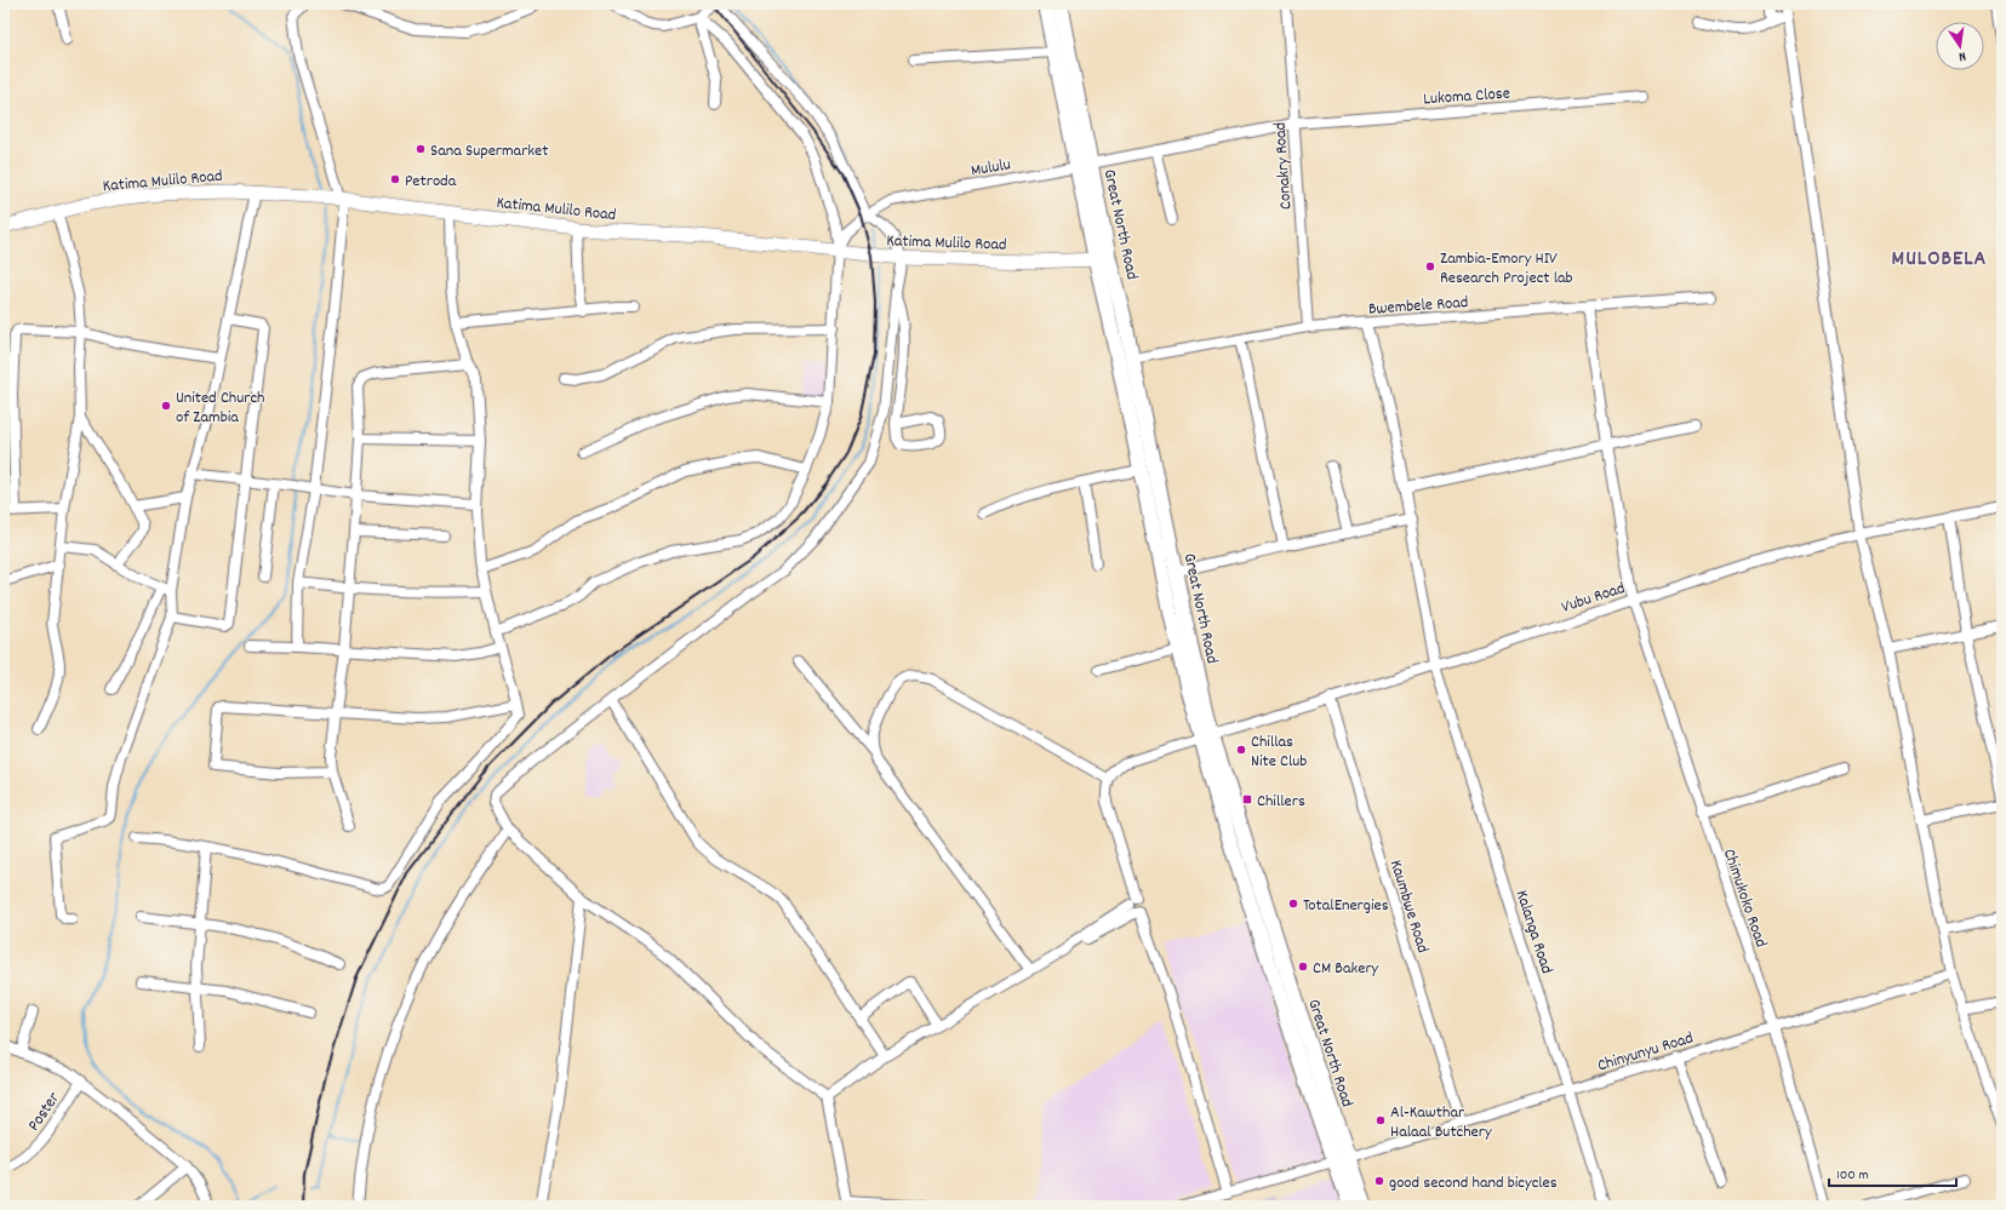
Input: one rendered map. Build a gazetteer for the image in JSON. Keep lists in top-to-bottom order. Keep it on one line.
{"streets":{"main road":["Katima Mulilo Road","Great North Road"],"street":["Lukoma Close","Mululu","Conakry Road","Bwembele Road","Vubu Road","Chimukoko Road","Kaumbwe Road","Kalanga Road","Chinyunyu Road","Poster"]},"crossings":[["Lukoma Close","Mululu"],["Lukoma Close","Conakry Road"],["Mululu","Katima Mulilo Road"],["Mululu","Great North Road"],["Conakry Road","Bwembele Road"],["Katima Mulilo Road","Great North Road"],["Great North Road","Bwembele Road"],["Great North Road","Vubu Road"],["Great North Road","Chinyunyu Road"],["Bwembele Road","Chimukoko Road"],["Bwembele Road","Kalanga Road"],["Vubu Road","Chimukoko Road"],["Vubu Road","Kaumbwe Road"],["Vubu Road","Kalanga Road"],["Chimukoko Road","Chinyunyu Road"],["Kaumbwe Road","Chinyunyu Road"],["Kalanga Road","Chinyunyu Road"]],"districts":["MULOBELA"],"places":{"other":["Sana Supermarket","Petroda","Zambia-Emory HIV Research Project lab","United Church of Zambia","Chillas Nite Club","TotalEnergies","CM Bakery","Al-Kawthar Halaal Butchery","good second hand bicycles"],"transit":["Chillers"]},"scale_bar":"100 m","north":"bottom"}
